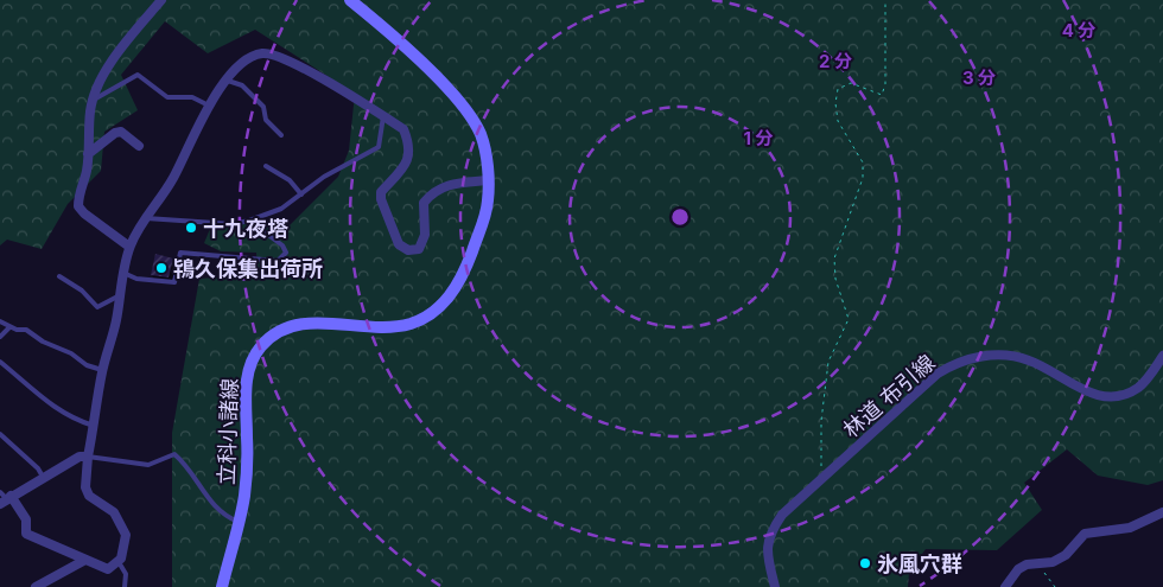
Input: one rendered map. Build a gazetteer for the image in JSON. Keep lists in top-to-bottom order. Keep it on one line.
{"streets":{"main road":["立科小諸線"],"street":["林道 布引線"]},"places":["十九夜塔","鴇久保集出荷所","氷風穴群"],"rings":["4 分","2 分","3 分","1 分"]}
